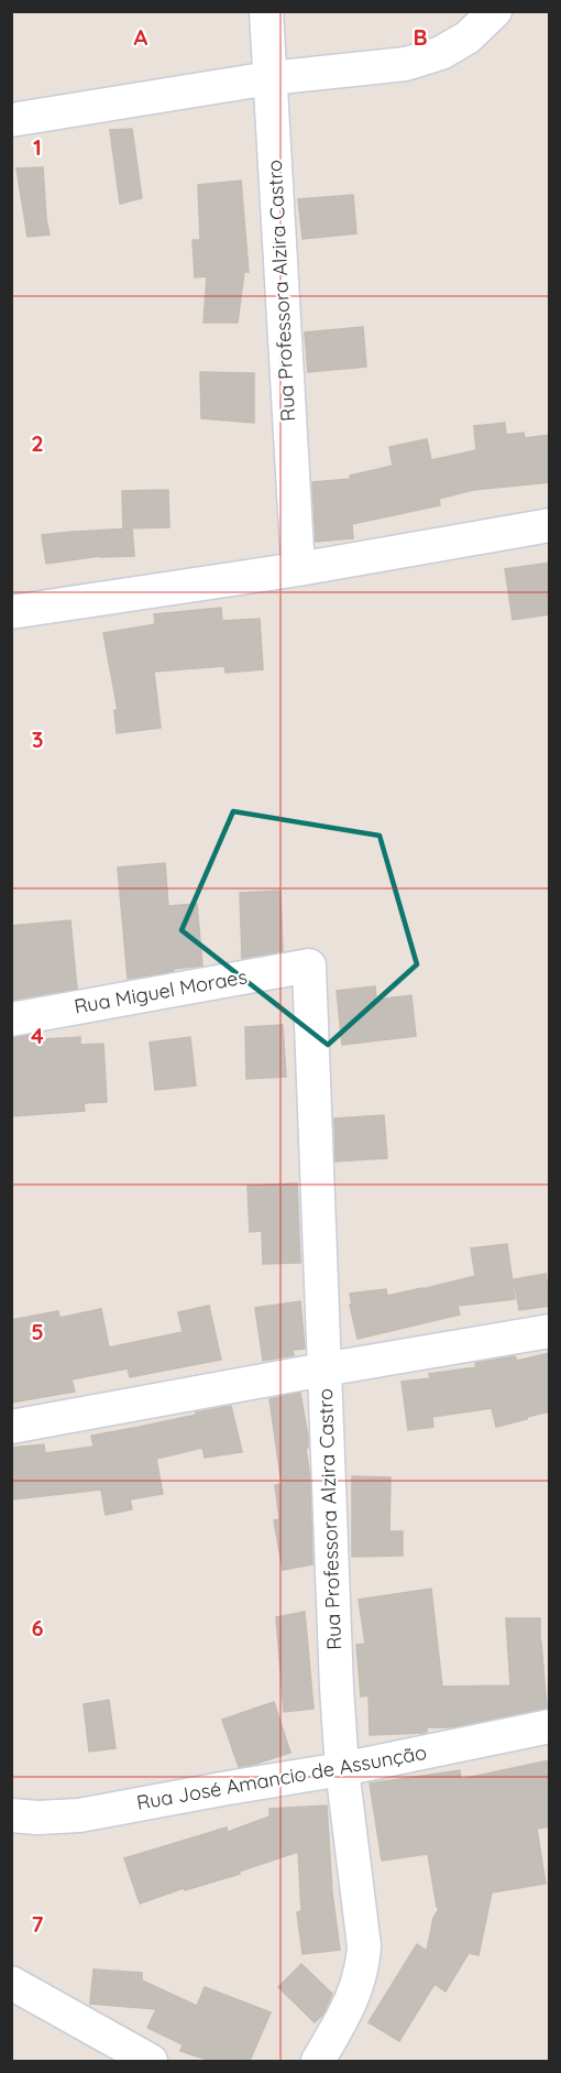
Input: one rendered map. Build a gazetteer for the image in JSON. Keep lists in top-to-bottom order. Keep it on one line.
{"streets":{"street":["Rua Professora Alzira Castro","Rua Miguel Moraes","Rua José Amancio de Assunção"]},"crossings":[["Rua Professora Alzira Castro","Rua Miguel Moraes"],["Rua Professora Alzira Castro","Rua José Amancio de Assunção"]],"grid":{"columns":["A","B"],"rows":["1","2","3","4","5","6","7"]}}
